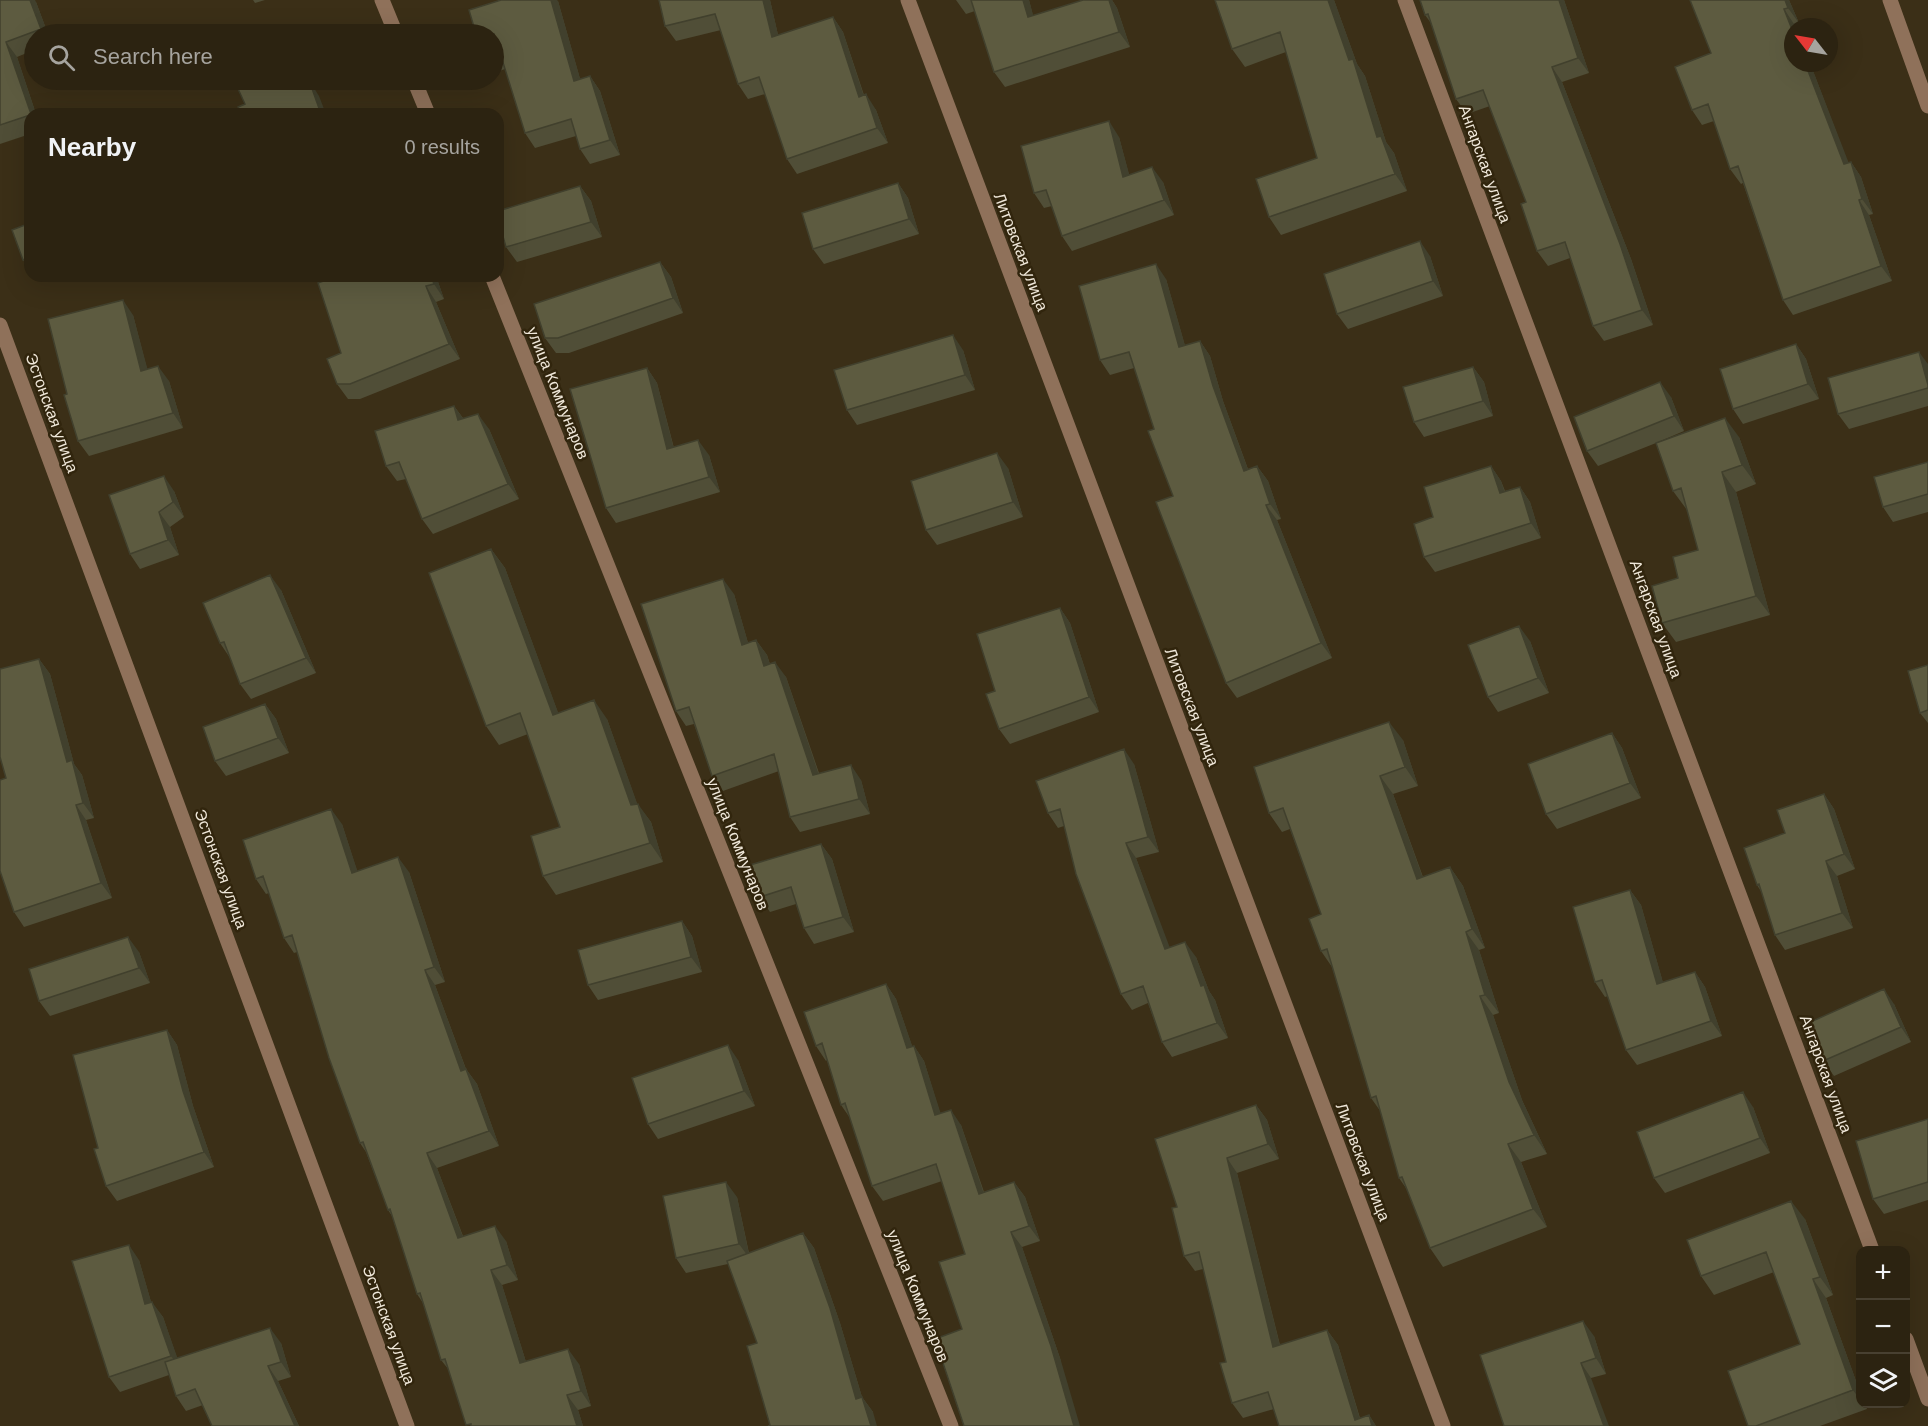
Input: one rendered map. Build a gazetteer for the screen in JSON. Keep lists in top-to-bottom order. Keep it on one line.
{"streets":{"street":["Ангарская улица","Литовская улица","улица Коммунаров","Эстонская улица"]},"north":"top left","page":{"search":"Search here","heading":["Nearby","0 results"],"map_buttons":["+","−"]}}
